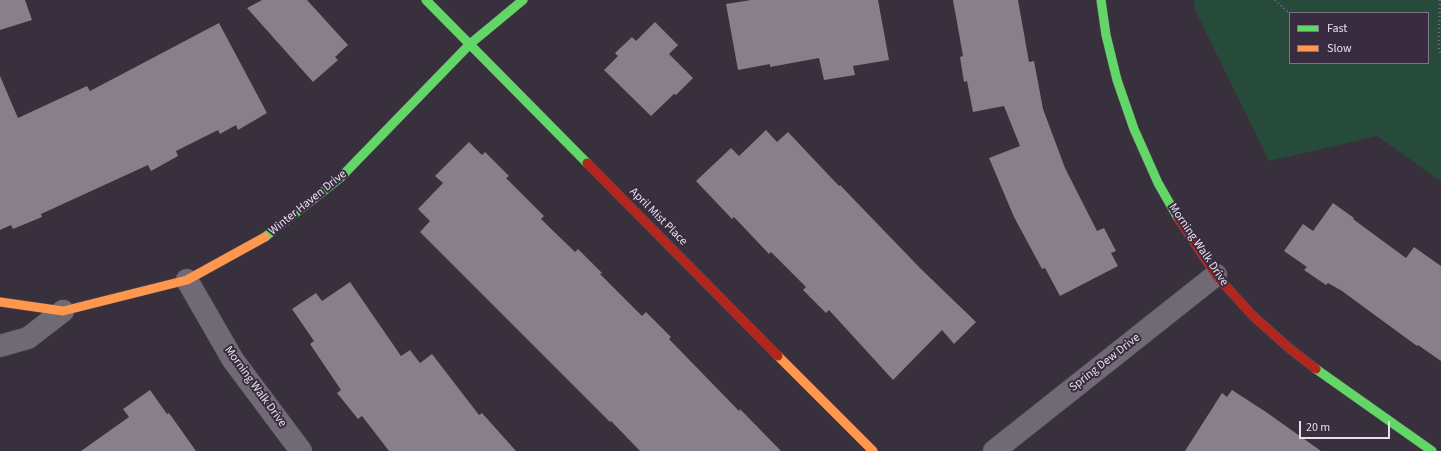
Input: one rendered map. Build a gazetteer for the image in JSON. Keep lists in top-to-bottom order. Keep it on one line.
{"streets":{"street":["Winter Haven Drive","April Mist Place","Morning Walk Drive","Spring Dew Drive"]},"crossings":[["Winter Haven Drive","April Mist Place"],["Winter Haven Drive","Morning Walk Drive"],["Morning Walk Drive","Spring Dew Drive"]],"legend":["Fast","Slow"],"scale_bar":"20 m"}
